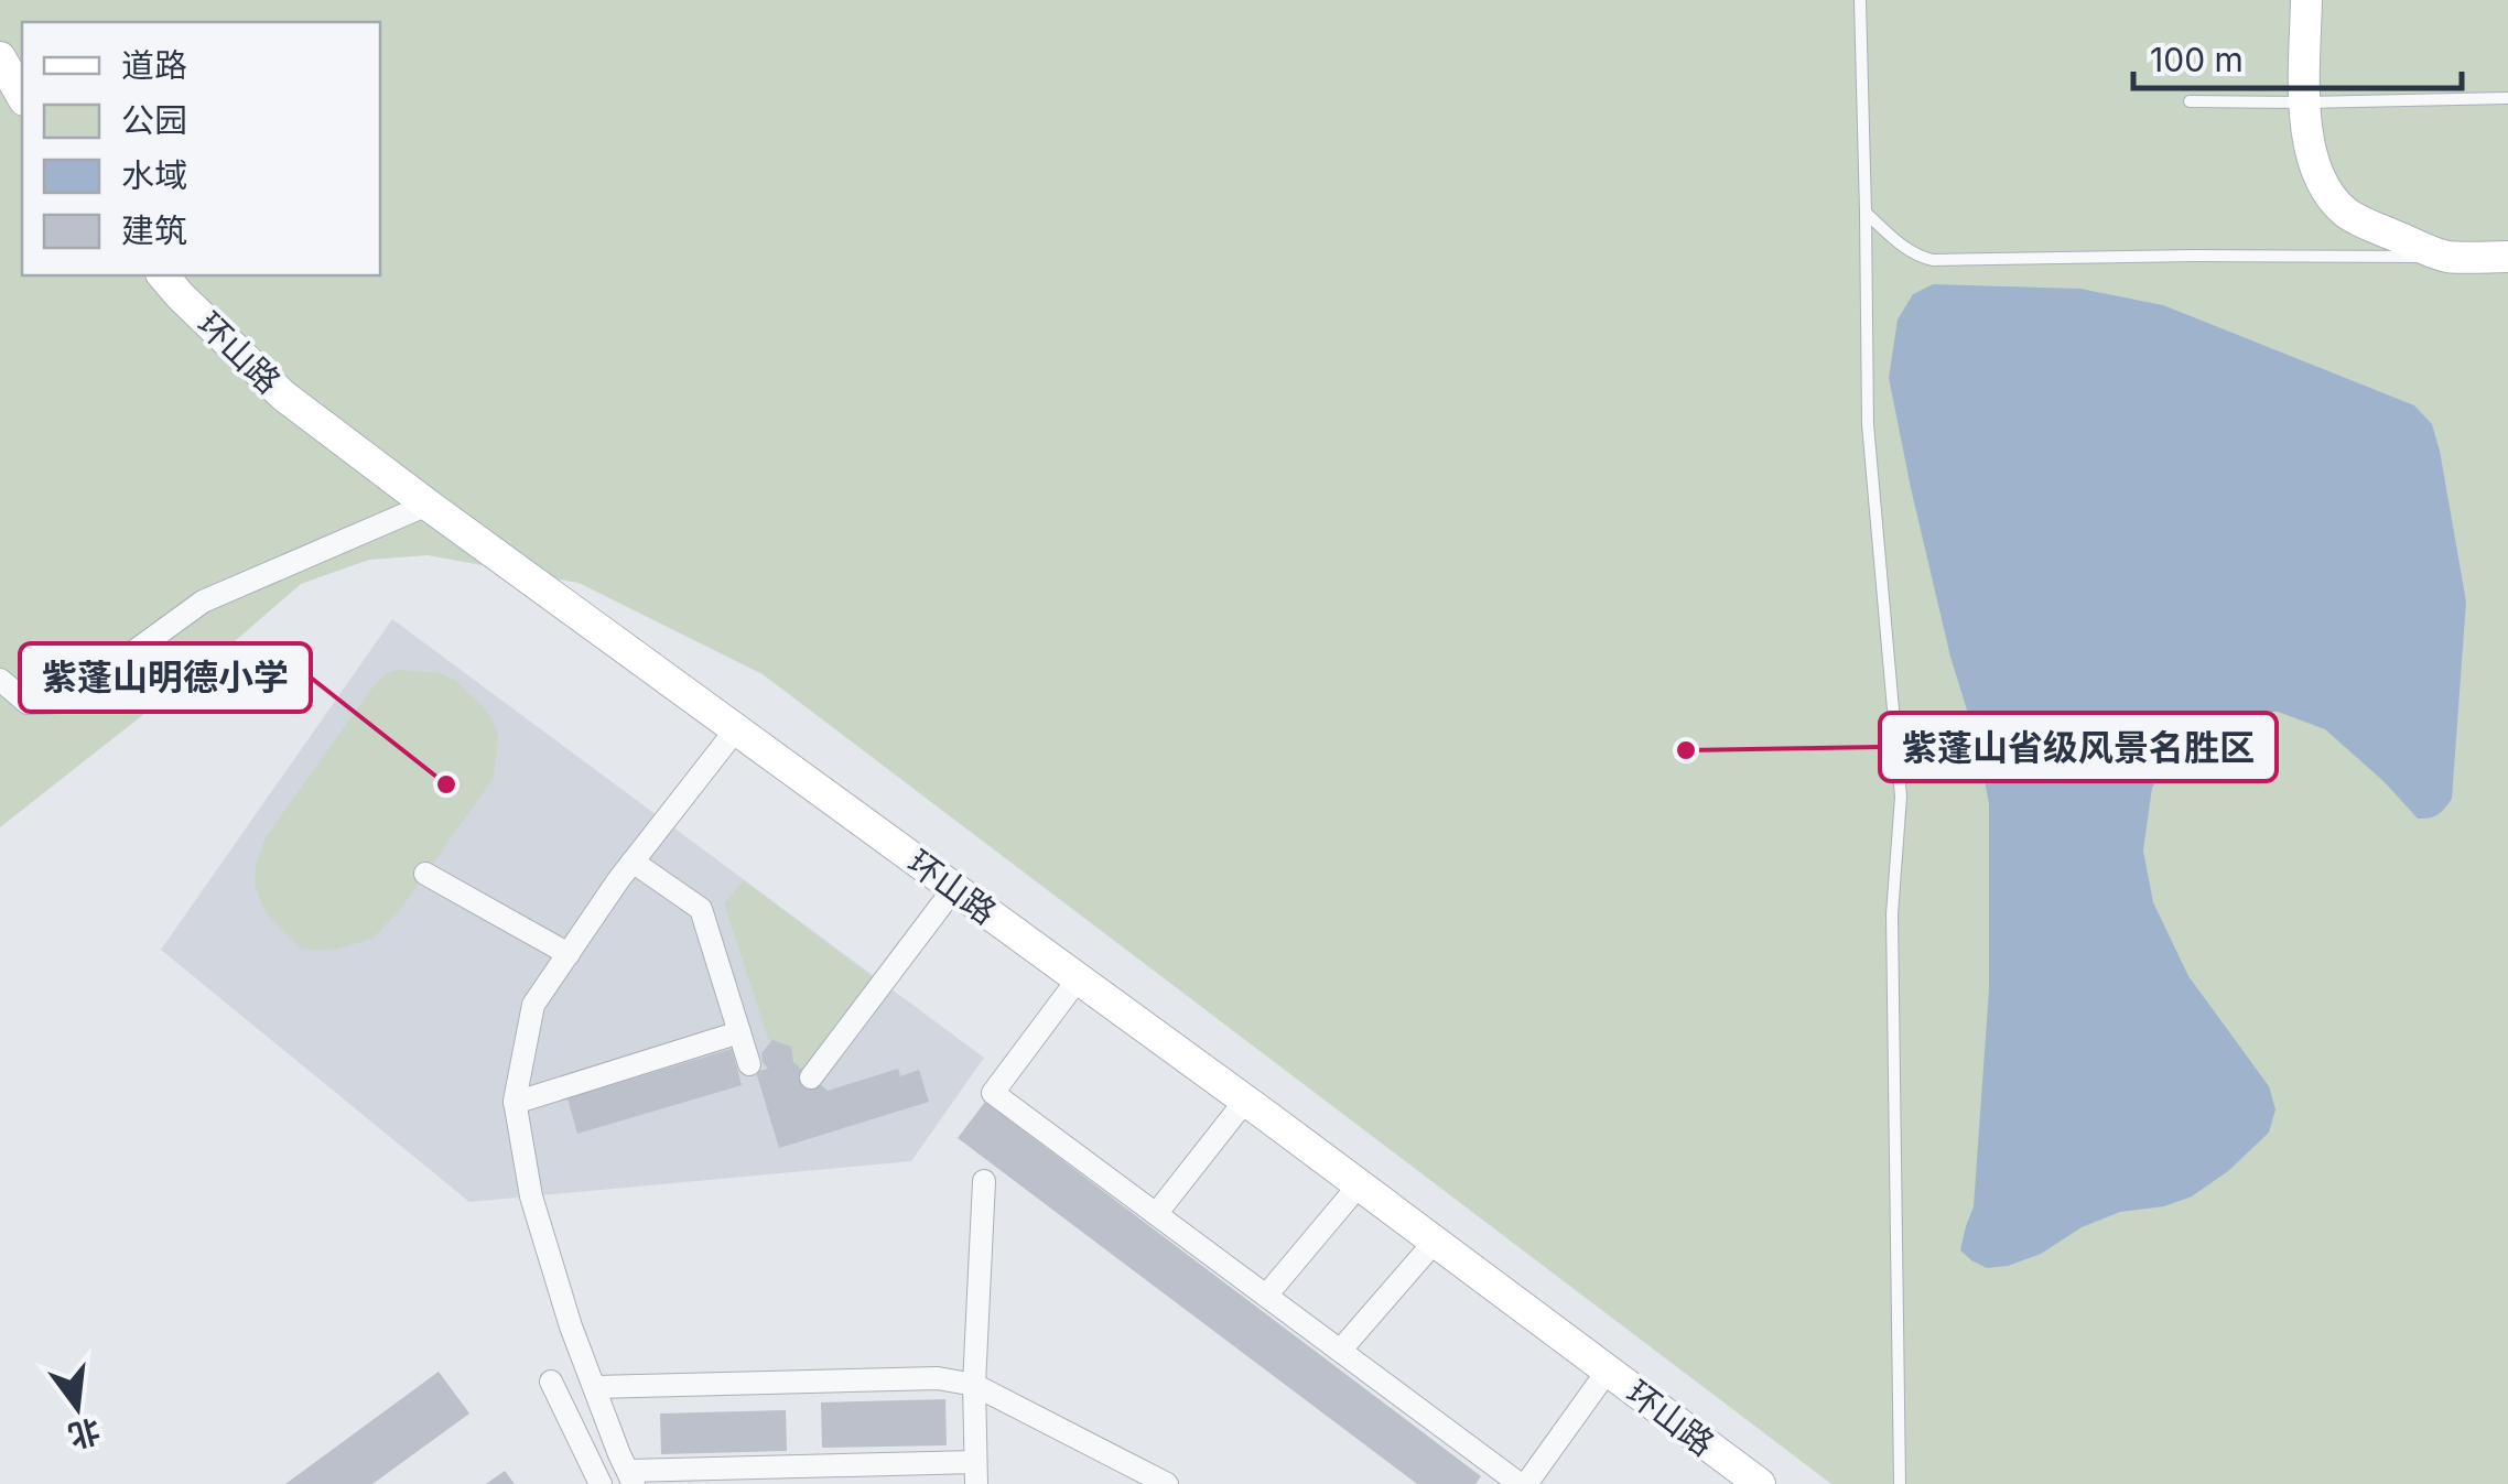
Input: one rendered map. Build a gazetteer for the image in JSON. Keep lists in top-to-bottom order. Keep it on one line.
{"streets":{"main road":["环山路"]},"places":["紫蓬山省级风景名胜区","紫蓬山明德小学"],"legend":["道路","公园","水域","建筑"],"scale_bar":"100 m","north":"bottom"}
